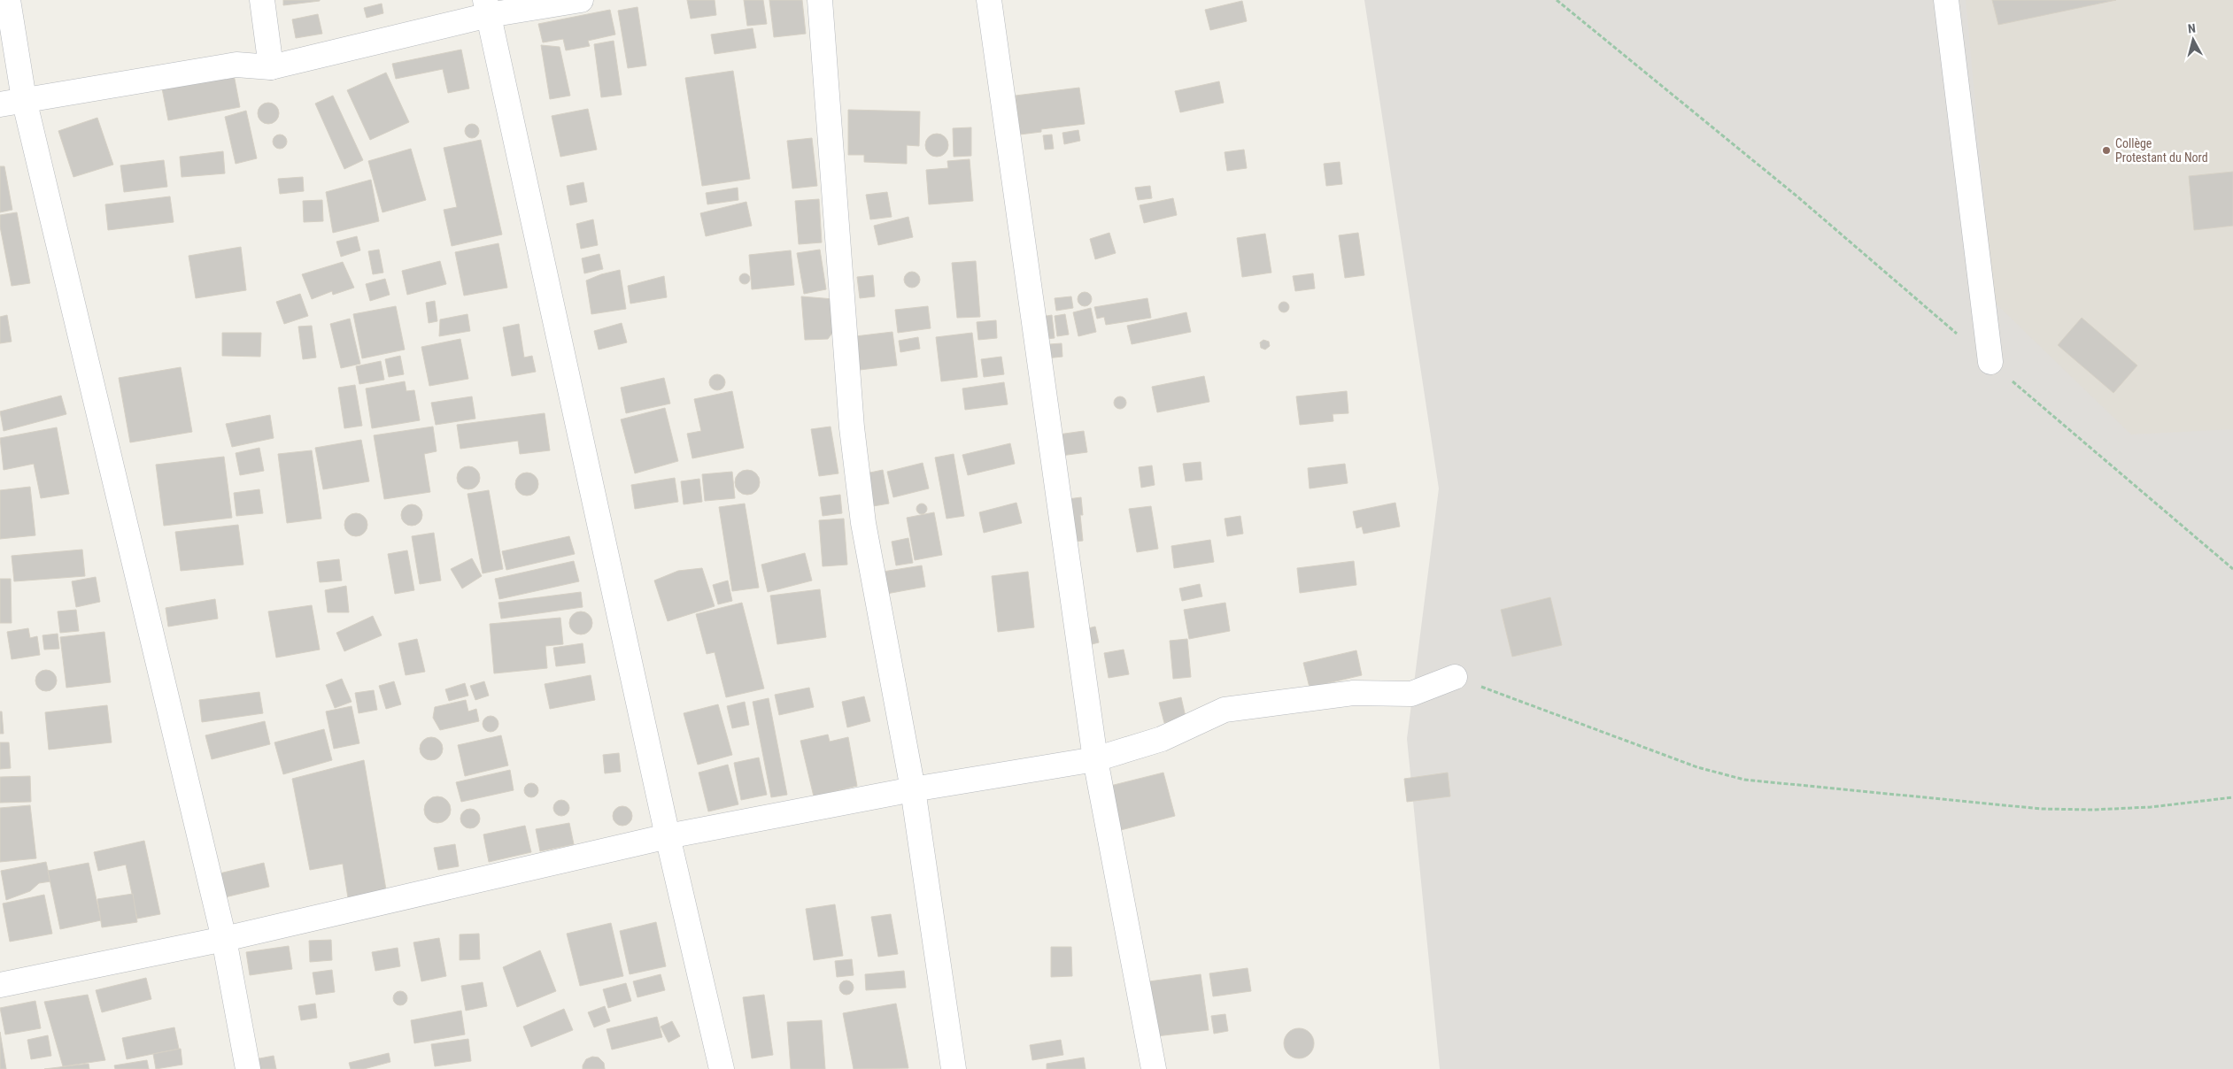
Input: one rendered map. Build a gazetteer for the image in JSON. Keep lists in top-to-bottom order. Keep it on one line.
{"places":["Collège Protestant du Nord"],"north":"top"}
